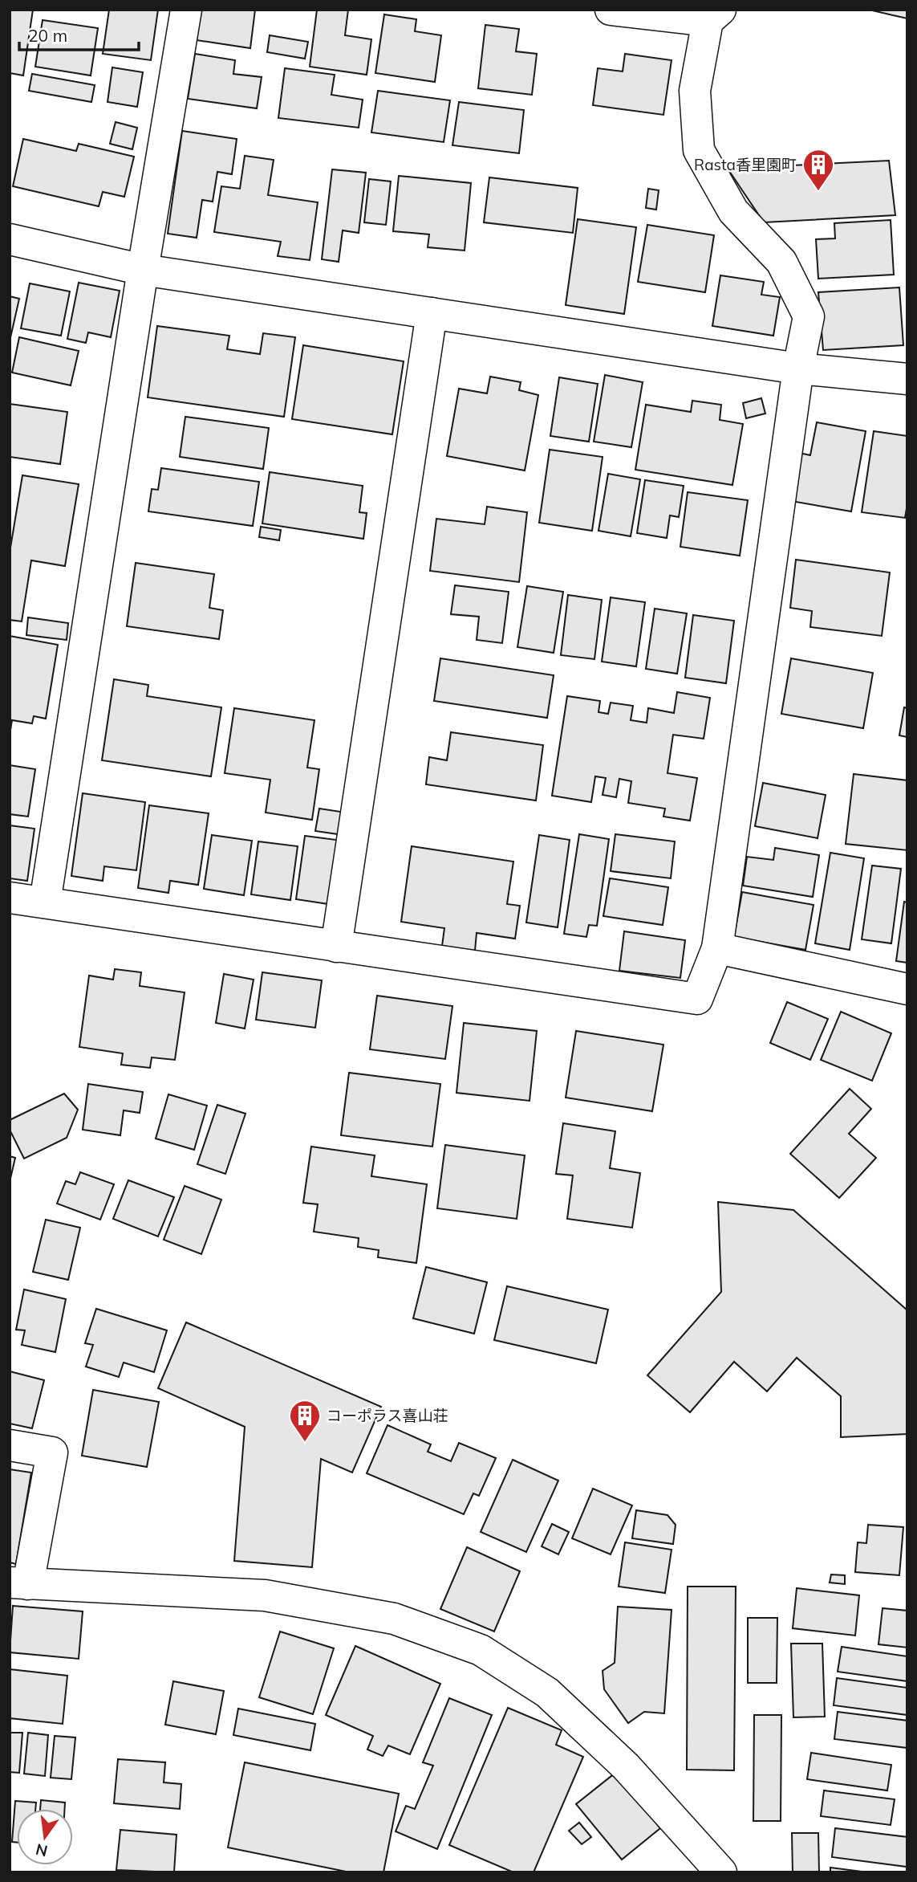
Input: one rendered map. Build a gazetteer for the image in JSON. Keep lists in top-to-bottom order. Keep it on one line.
{"places":{"building":["Rasta香里園町","コーポラス喜山荘"]},"scale_bar":"20 m","north":"bottom"}
